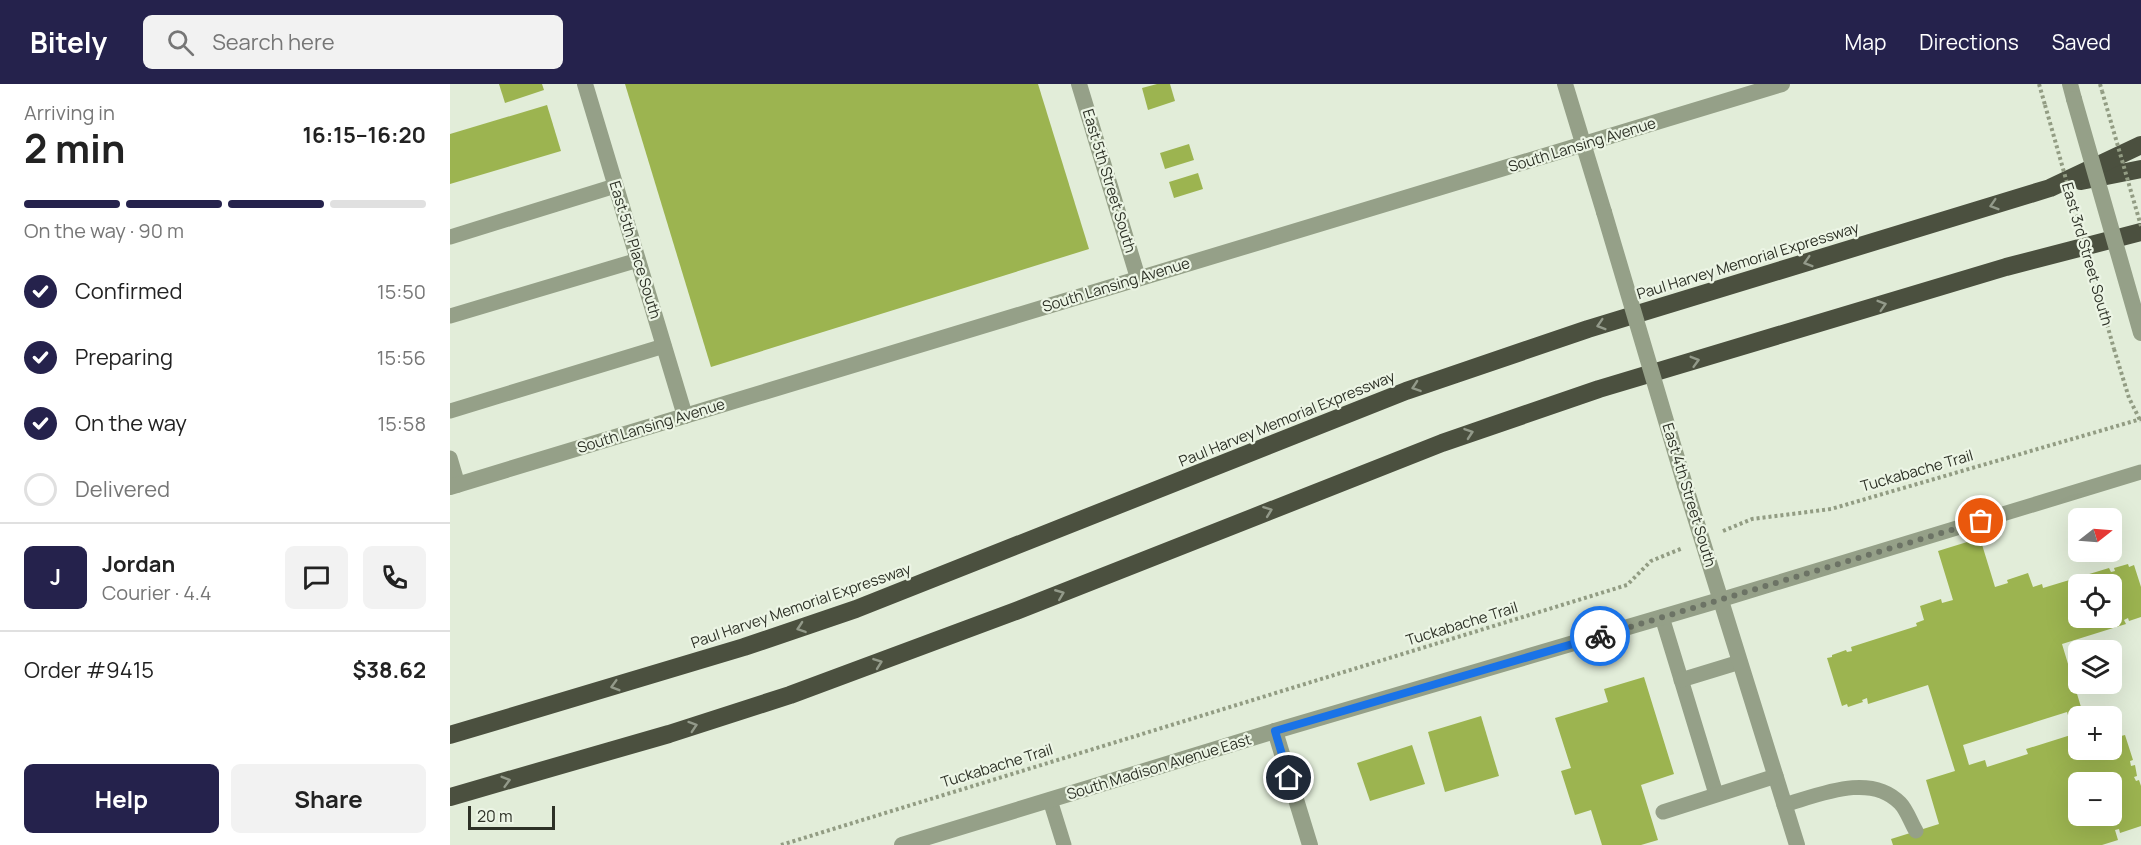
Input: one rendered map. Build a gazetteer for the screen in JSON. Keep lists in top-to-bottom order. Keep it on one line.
{"streets":{"highway":["Paul Harvey Memorial Expressway"],"street":["South Lansing Avenue","East 5th Street South","East 5th Place South","East 3rd Street South","East 4th Street South","South Madison Avenue East"],"path":["Tuckabache Trail"]},"crossings":[["South Lansing Avenue","East 5th Street South"],["South Lansing Avenue","East 5th Place South"],["South Lansing Avenue","East 4th Street South"],["East 3rd Street South","Tuckabache Trail"],["Tuckabache Trail","East 4th Street South"],["East 4th Street South","South Madison Avenue East"]],"scale_bar":"20 m","north":"right","page":{"header":"Bitely","search":"Search here","nav":["Map","Directions","Saved"],"heading":["2 min","Arriving in","16:15–16:20"],"panel":["Jordan","Courier · 4.4","Order #9415","$38.62"],"bar":"On the way · 90 m","list":[["Confirmed","15:50"],["Preparing","15:56"],["On the way","15:58"],"Delivered"],"map_buttons":["+","−"],"round":"J","buttons":["Help","Share"],"scale":"20 m"}}
